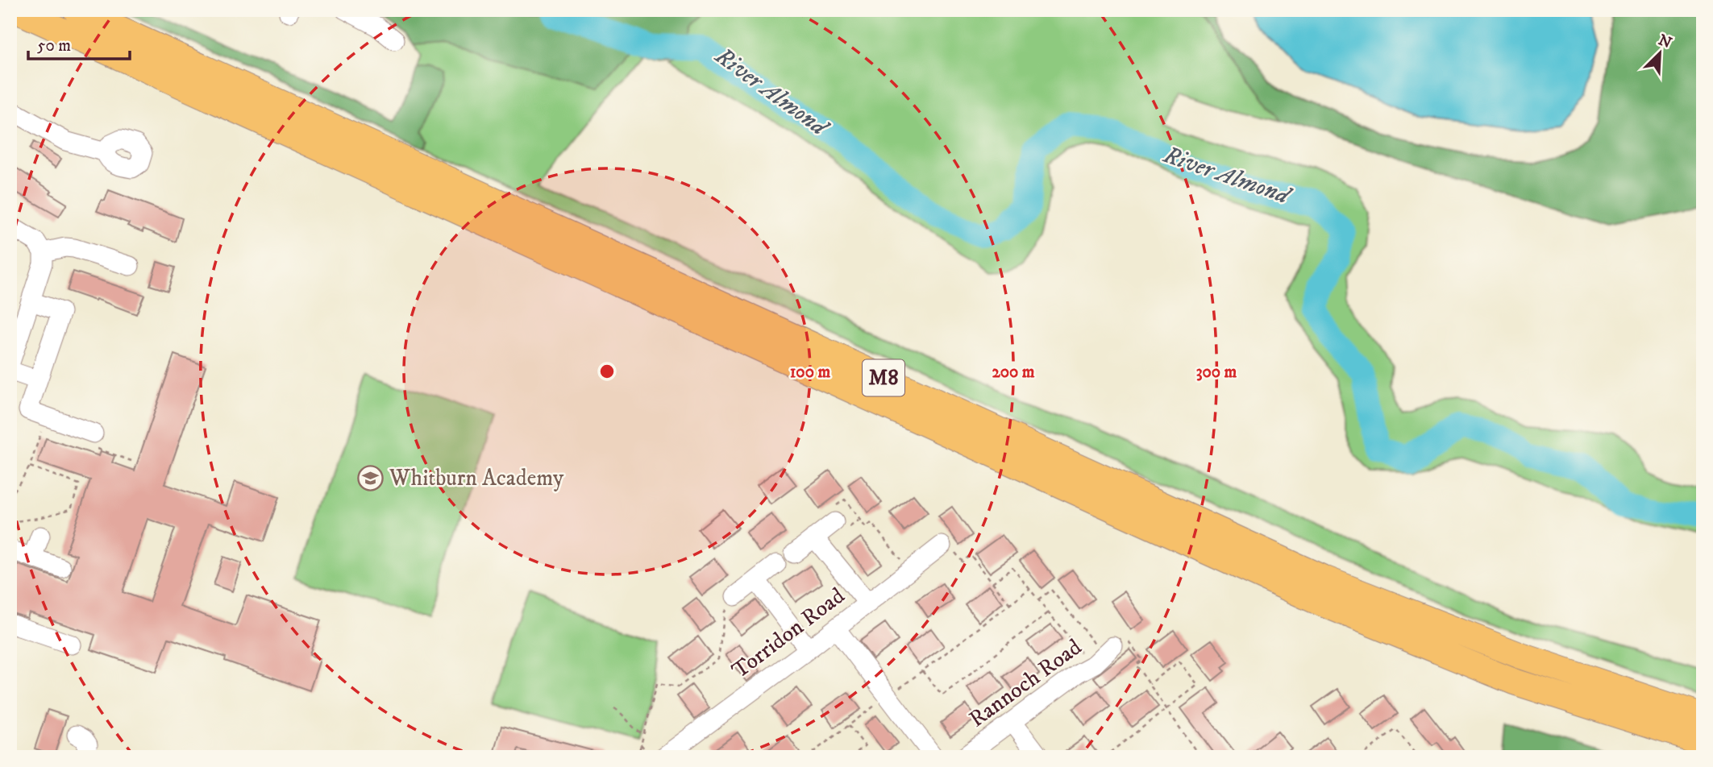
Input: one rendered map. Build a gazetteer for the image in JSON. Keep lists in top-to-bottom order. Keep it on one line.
{"streets":{"highway":["M8"],"street":["Torridon Road","Rannoch Road"]},"water":["River Almond"],"places":{"school or university":["Whitburn Academy"]},"scale_bar":"50 m","north":"top right","rings":["100 m","200 m","300 m"]}
